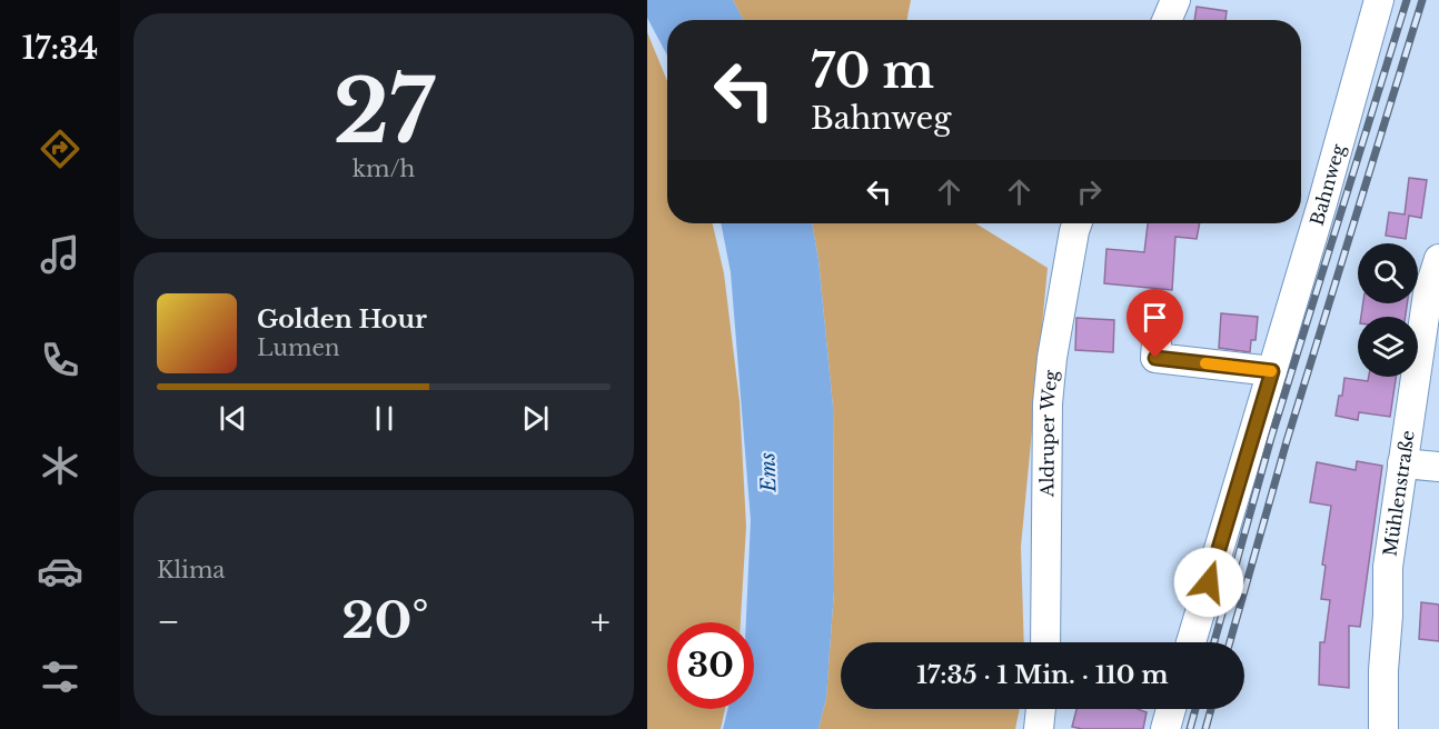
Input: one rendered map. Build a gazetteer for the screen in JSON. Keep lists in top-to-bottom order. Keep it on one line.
{"streets":{"street":["Bahnweg","Aldruper Weg","Mühlenstraße"]},"water":["Ems"],"page":{"tabs":"17:34","tile":[["27","km/h"],"Klima"],"turn":["70 m","Bahnweg"],"song":["Golden Hour","Lumen"],"heat":["−","20°","+"],"limit":"30","trip":"17:35 · 1 Min. · 110 m"}}
